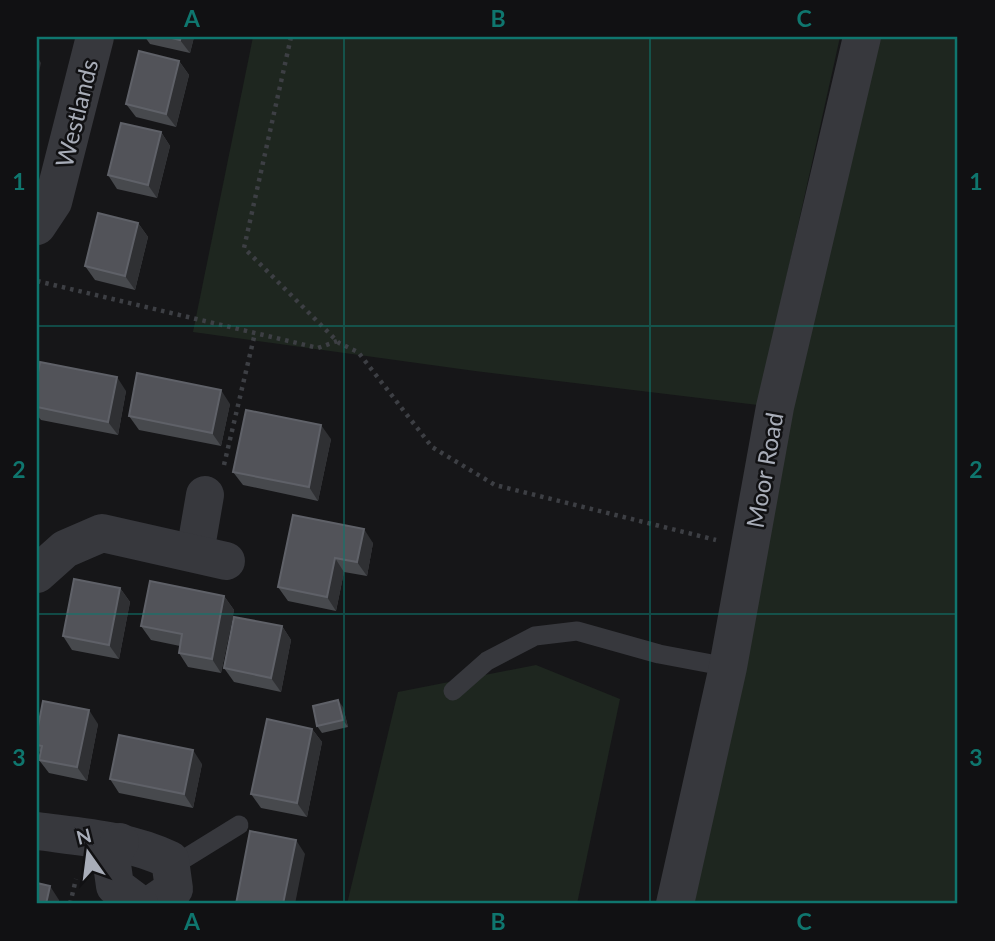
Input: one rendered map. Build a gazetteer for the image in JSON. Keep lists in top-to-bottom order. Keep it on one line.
{"streets":{"street":["Westlands","Moor Road"]},"north":"top","grid":{"columns":["A","B","C"],"rows":["1","2","3"]}}
